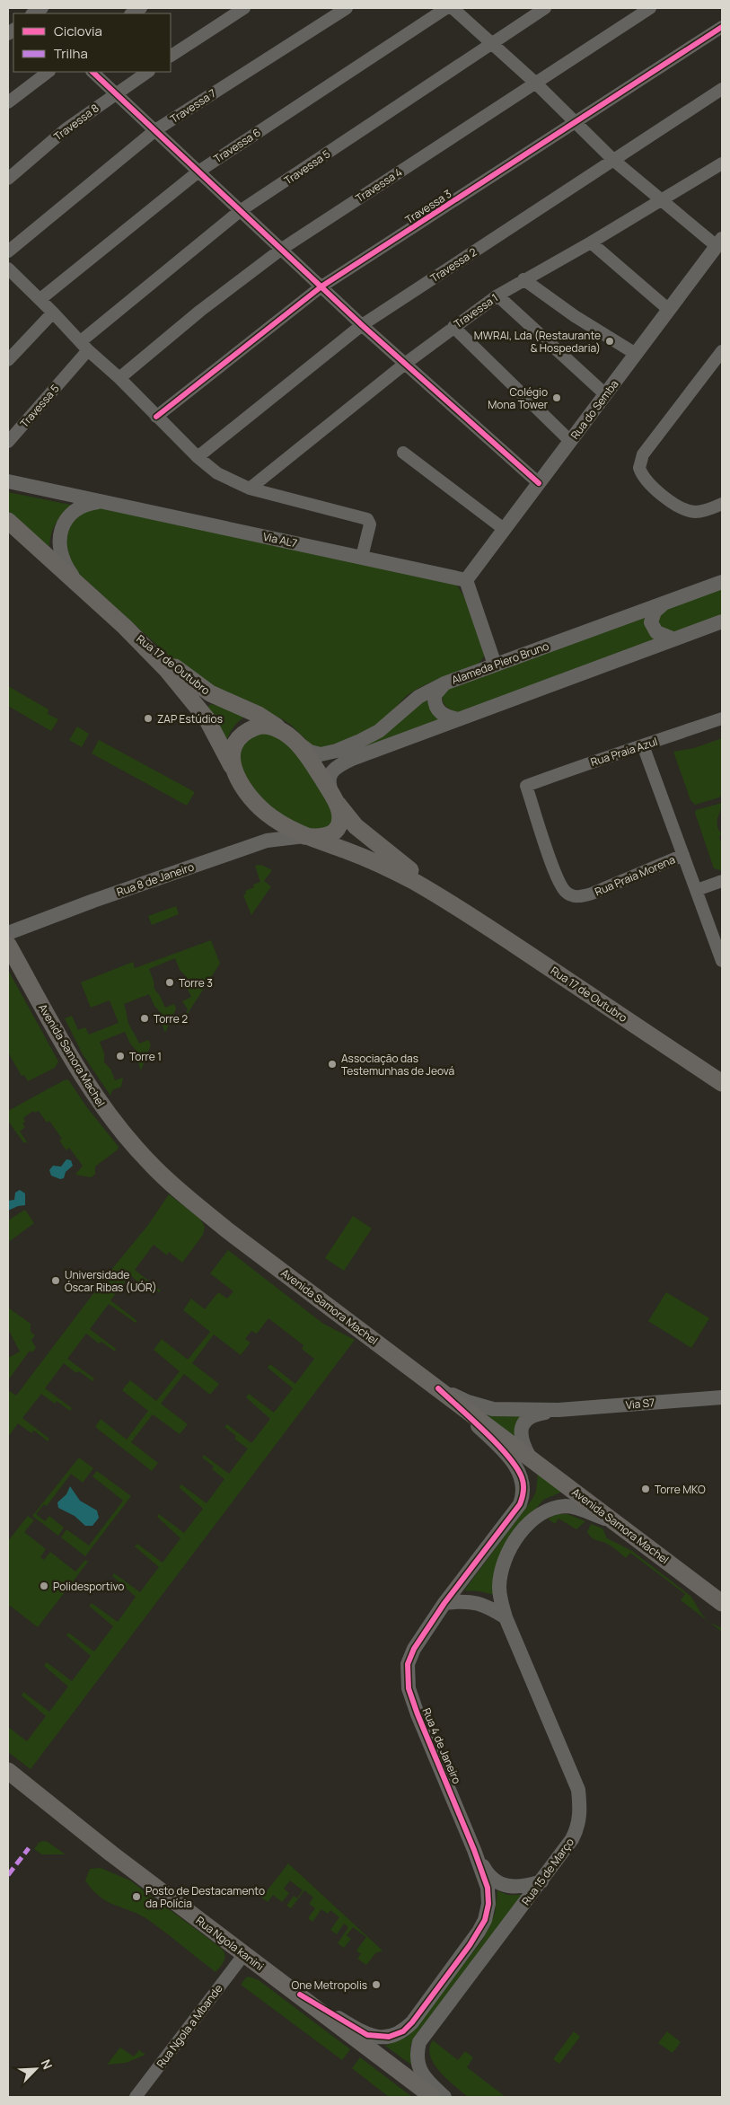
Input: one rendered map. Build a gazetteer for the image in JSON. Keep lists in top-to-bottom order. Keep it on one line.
{"streets":{"main road":["Rua 17 de Outubro","Avenida Samora Machel","Rua Ngola kanini"],"street":["Travessa 7","Travessa 8","Travessa 6","Travessa 5","Travessa 4","Travessa 3","Travessa 2","Travessa 1","Rua do Semba","Via AL7","Alameda Piero Bruno","Rua Praia Azul","Rua Praia Morena","Rua 8 de Janeiro","Via S7","Rua 4 de Janeiro","Rua 15 de Março","Rua Ngola a Mbande"]},"crossings":[["Rua do Semba","Via AL7"],["Alameda Piero Bruno","Rua 17 de Outubro"],["Rua 17 de Outubro","Rua 8 de Janeiro"],["Rua Praia Azul","Rua Praia Morena"],["Avenida Samora Machel","Via S7"],["Avenida Samora Machel","Rua 4 de Janeiro"],["Avenida Samora Machel","Rua 15 de Março"],["Via S7","Rua 4 de Janeiro"],["Rua 4 de Janeiro","Rua 15 de Março"],["Rua 4 de Janeiro","Rua Ngola kanini"],["Rua Ngola kanini","Rua Ngola a Mbande"]],"places":["MWRAI, Lda (Restaurante & Hospedaria)","Colégio Mona Tower","ZAP Estúdios","Torre 3","Torre 2","Torre 1","Associação das Testemunhas de Jeová","Universidade Óscar Ribas (UÓR)","Torre MKO","Polidesportivo","Posto de Destacamento da Polícia","One Metropolis"],"legend":["Ciclovia","Trilha"],"north":"top right"}
